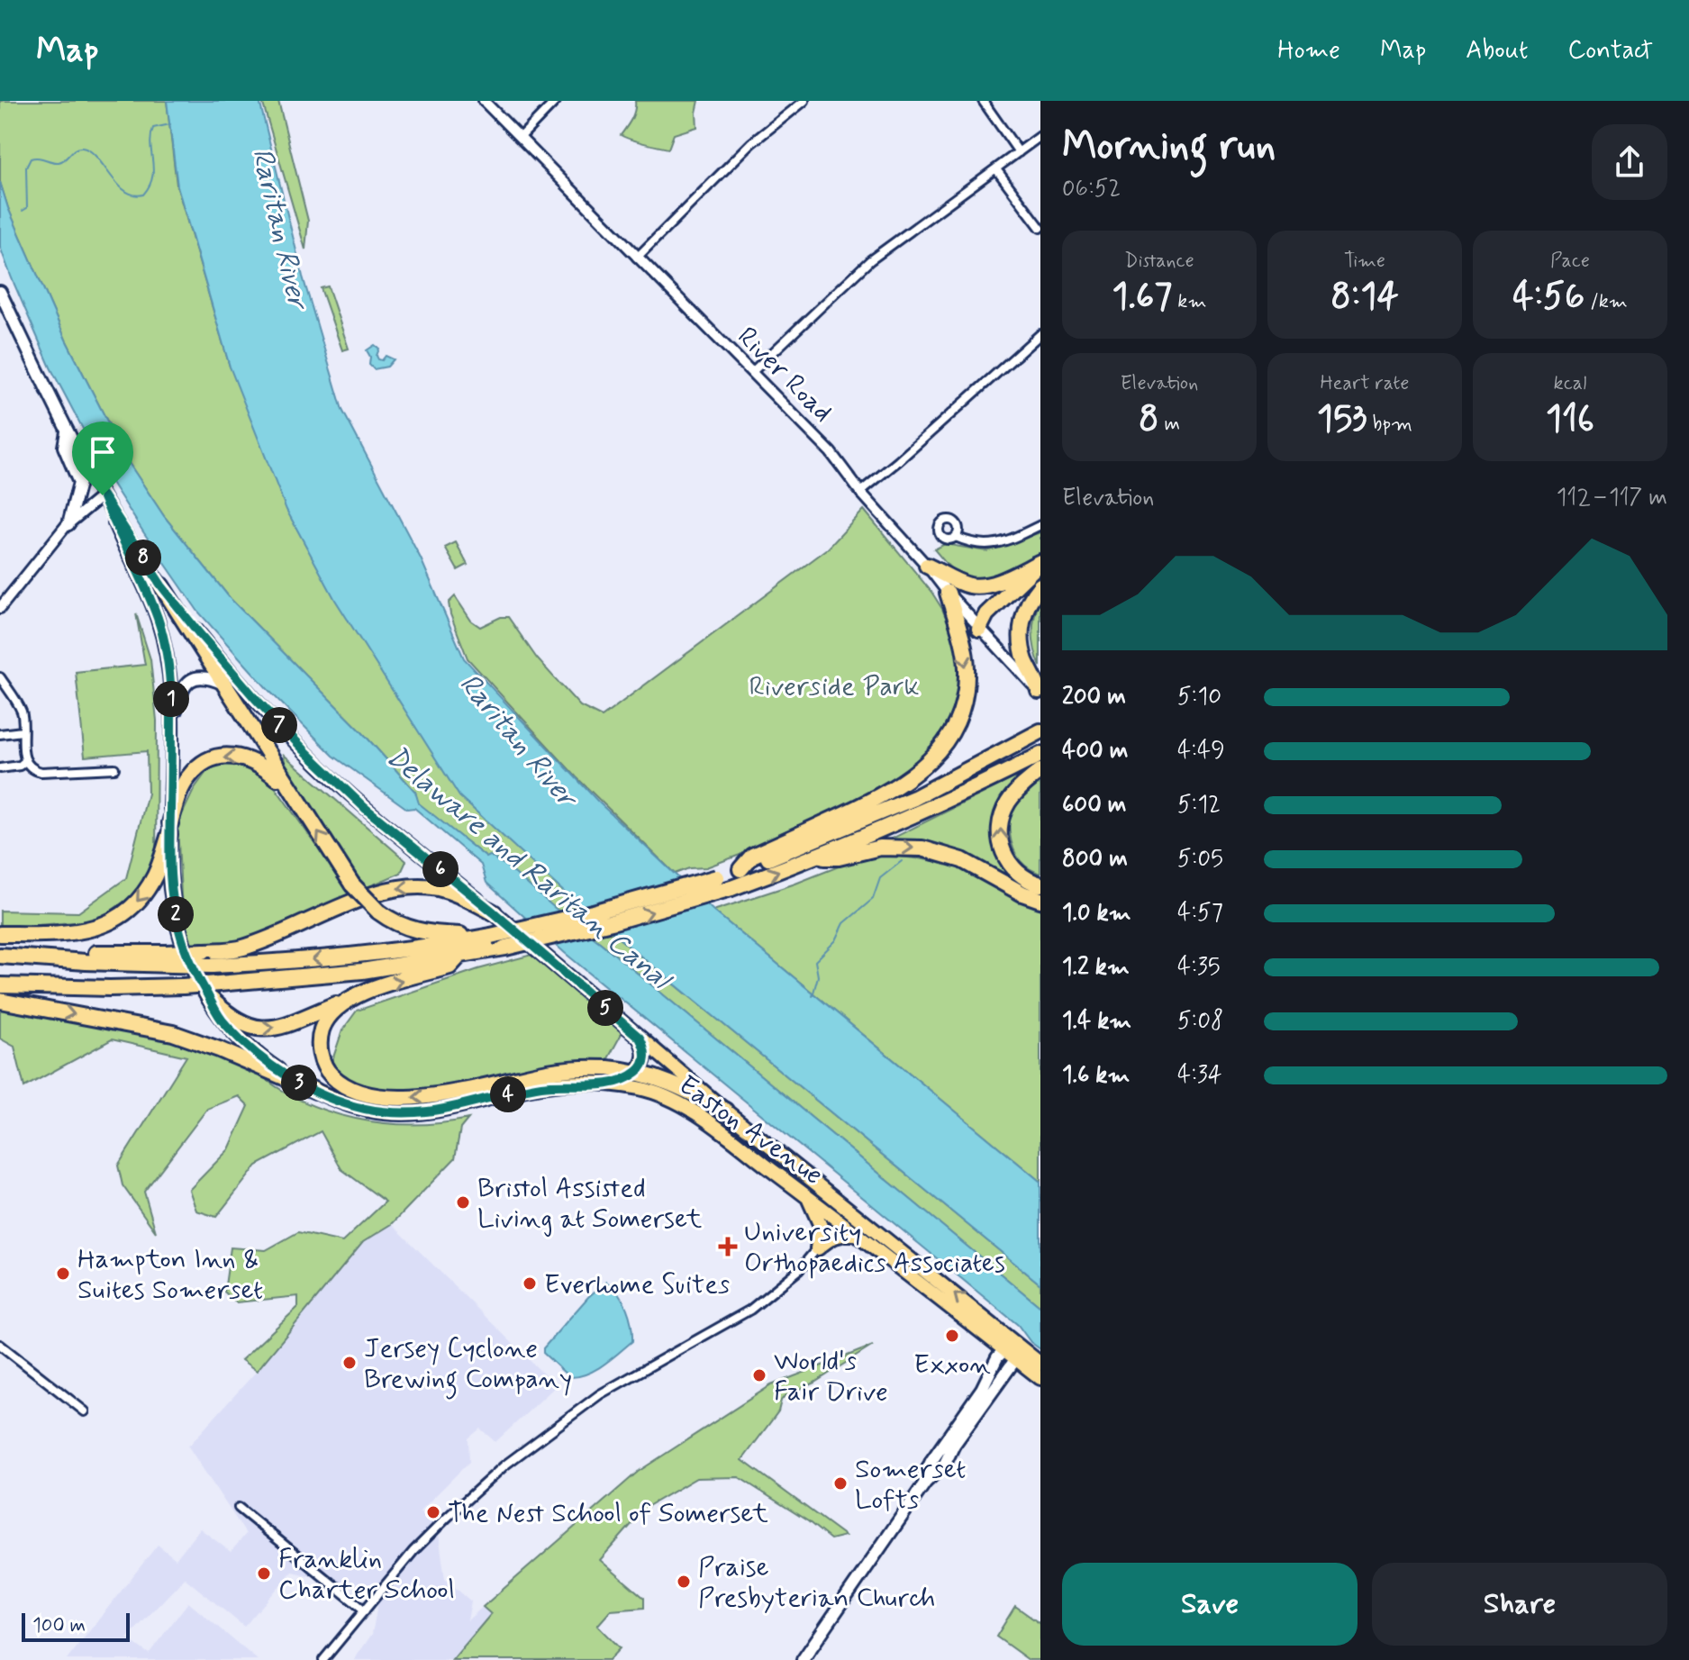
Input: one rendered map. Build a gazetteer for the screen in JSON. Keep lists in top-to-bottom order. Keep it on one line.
{"streets":{"main road":["Easton Avenue"],"street":["River Road"]},"water":["Raritan River","Delaware and Raritan Canal"],"parks":["Riverside Park"],"places":{"other":["Bristol Assisted Living at Somerset","Hampton Inn & Suites Somerset","Everhome Suites","Exxon","Jersey Cyclone Brewing Company","World's Fair Drive","Somerset Lofts","The Nest School of Somerset","Franklin Charter School","Praise Presbyterian Church"],"health":["University Orthopaedics Associates"]},"scale_bar":"100 m","page":{"header":"Map","nav":["Home","Map","About","Contact"],"heading":["Morning run","06:52"],"stats":[["Distance","1.67 km"],["Time","8:14"],["Pace","4:56 /km"],["Elevation","8 m"],["Heart rate","153 bpm"],["kcal","116"]],"chart":["Elevation","112–117 m"],"pins":["8","1","7","6","2","5","3","4"],"list":[{"name":"200 m","note":"5:10"},{"name":"400 m","note":"4:49"},{"name":"600 m","note":"5:12"},{"name":"800 m","note":"5:05"},{"name":"1.0 km","note":"4:57"},{"name":"1.2 km","note":"4:35"},{"name":"1.4 km","note":"5:08"},{"name":"1.6 km","note":"4:34"}],"buttons":["Save","Share"],"scale":"100 m"}}
